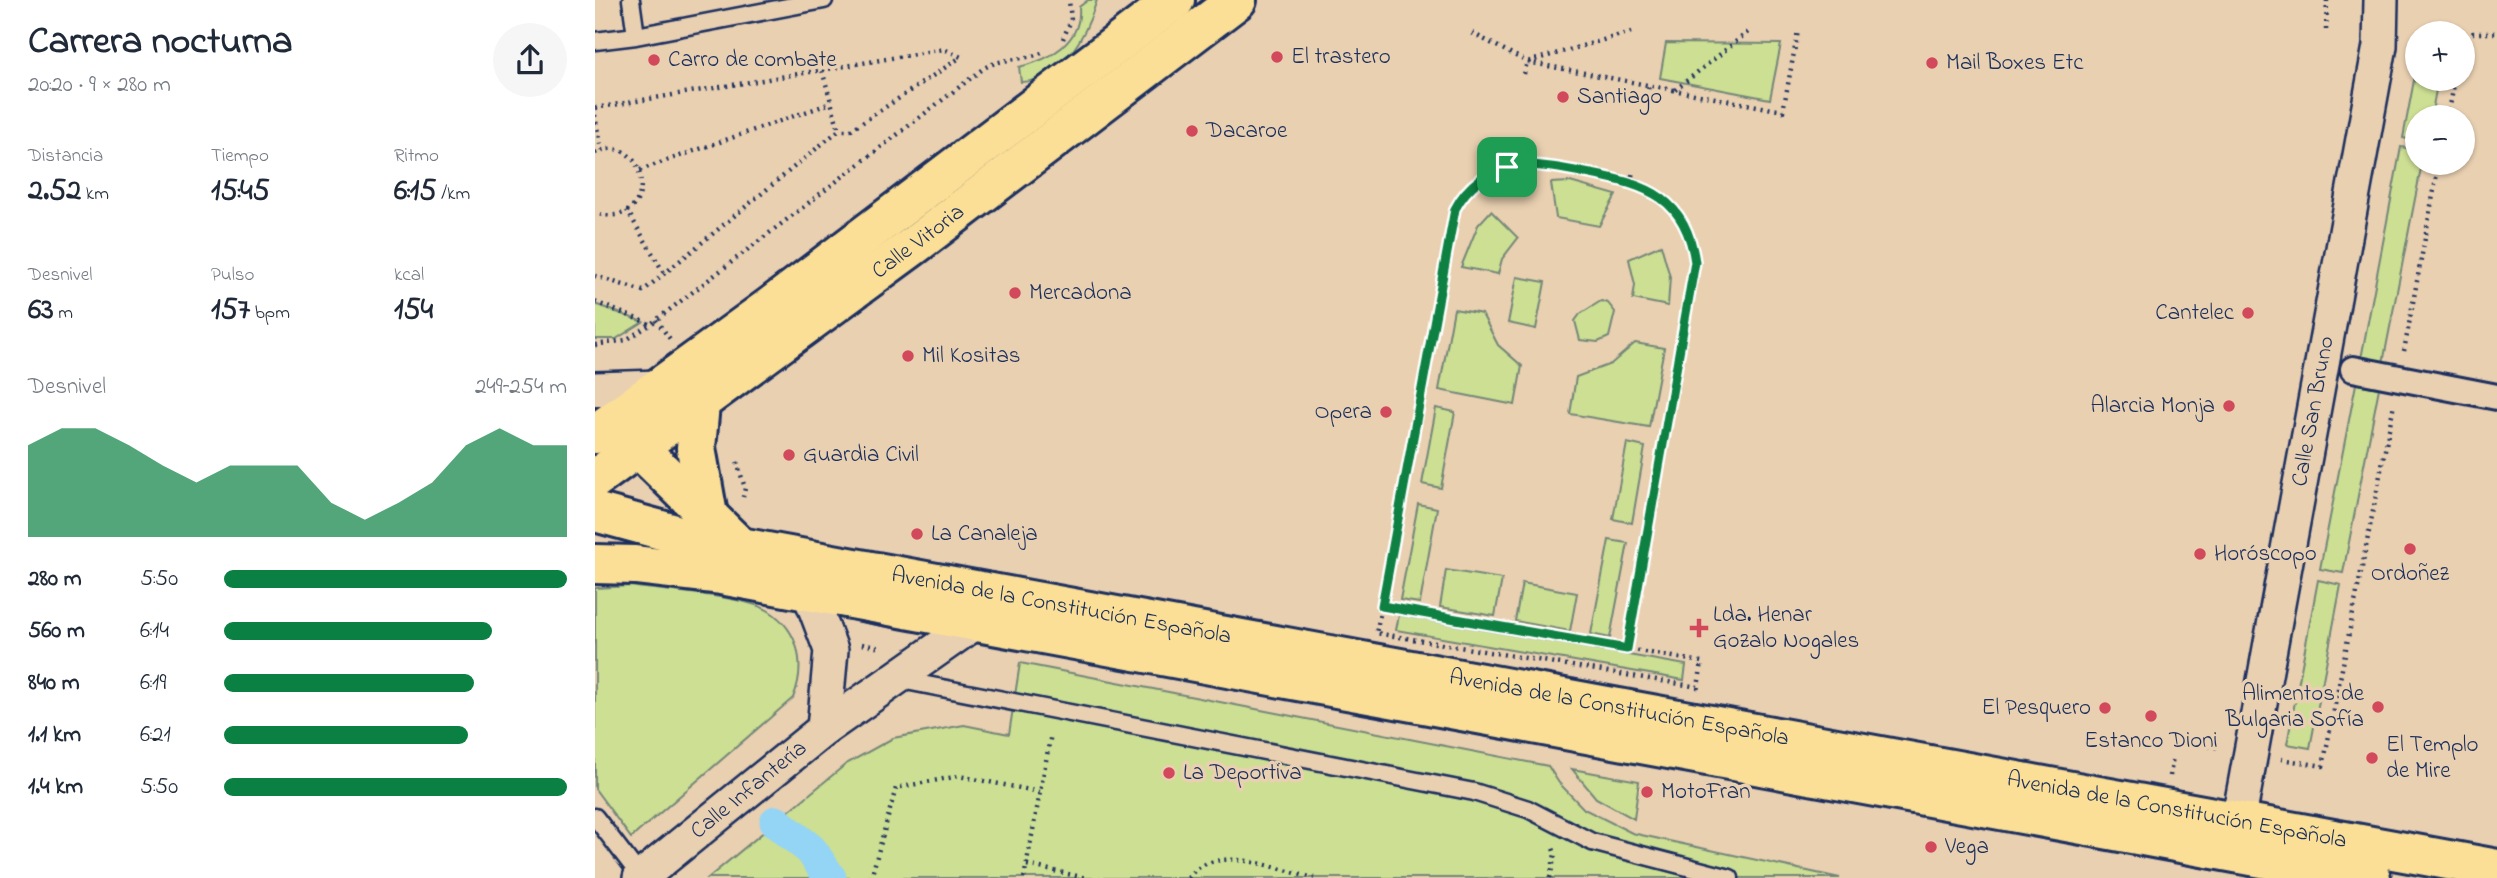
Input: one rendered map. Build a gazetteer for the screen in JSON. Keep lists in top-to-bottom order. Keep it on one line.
{"streets":{"highway":["Calle Vitoria","Avenida de la Constitución Española"],"street":["Calle San Bruno","Calle Infantería"]},"crossings":[["Calle San Bruno","Avenida de la Constitución Española"],["Avenida de la Constitución Española","Calle Infantería"]],"places":{"other":["El trastero","Carro de combate","Mail Boxes Etc","Santiago","Dacaroe","Mercadona","Cantelec","Mil Kositas","Alarcia Monja","Opera","Guardia Civil","La Canaleja","Ordoñez","Horóscopo","Alimentos de Bulgaria Sofía","El Pesquero","Estanco Dioni","El Templo de Mire","La Deportiva","MotoFran","Vega"],"health":["Lda. Henar Gozalo Nogales"]},"page":{"heading":["Carrera nocturna","20:20 · 9 × 280 m"],"map_buttons":["+","−"],"stats":[["Distancia","2.52 km"],["Tiempo","15:45"],["Ritmo","6:15 /km"],["Desnivel","63 m"],["Pulso","157 bpm"],["kcal","154"]],"chart":["Desnivel","249–254 m"],"list":[{"name":"280 m","note":"5:50"},{"name":"560 m","note":"6:14"},{"name":"840 m","note":"6:19"},{"name":"1.1 km","note":"6:21"},{"name":"1.4 km","note":"5:50"}]}}
